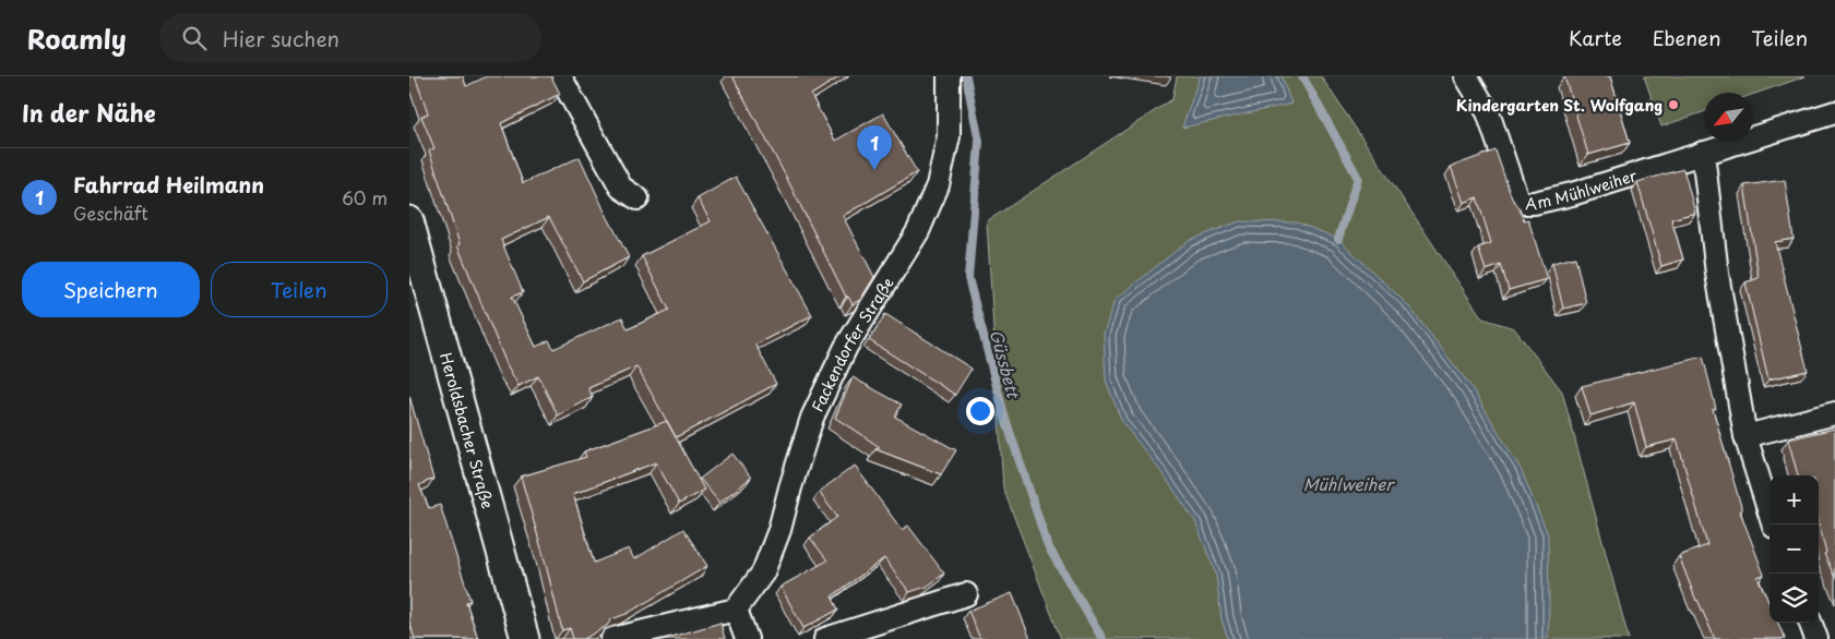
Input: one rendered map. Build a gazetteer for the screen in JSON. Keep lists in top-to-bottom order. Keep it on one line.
{"streets":{"street":["Am Mühlweiher","Fackendorfer Straße","Heroldsbacher Straße"]},"water":["Güssbett","Mühlweiher"],"places":["Kindergarten St. Wolfgang"],"north":"bottom left","page":{"header":"Roamly","search":"Hier suchen","nav":["Karte","Ebenen","Teilen"],"heading":"In der Nähe","pins":"1","list":[{"mark":"1","name":"Fahrrad Heilmann","note":"Geschäft","value":"60 m"}],"buttons":["Speichern","Teilen"],"map_buttons":["+","−"]}}
